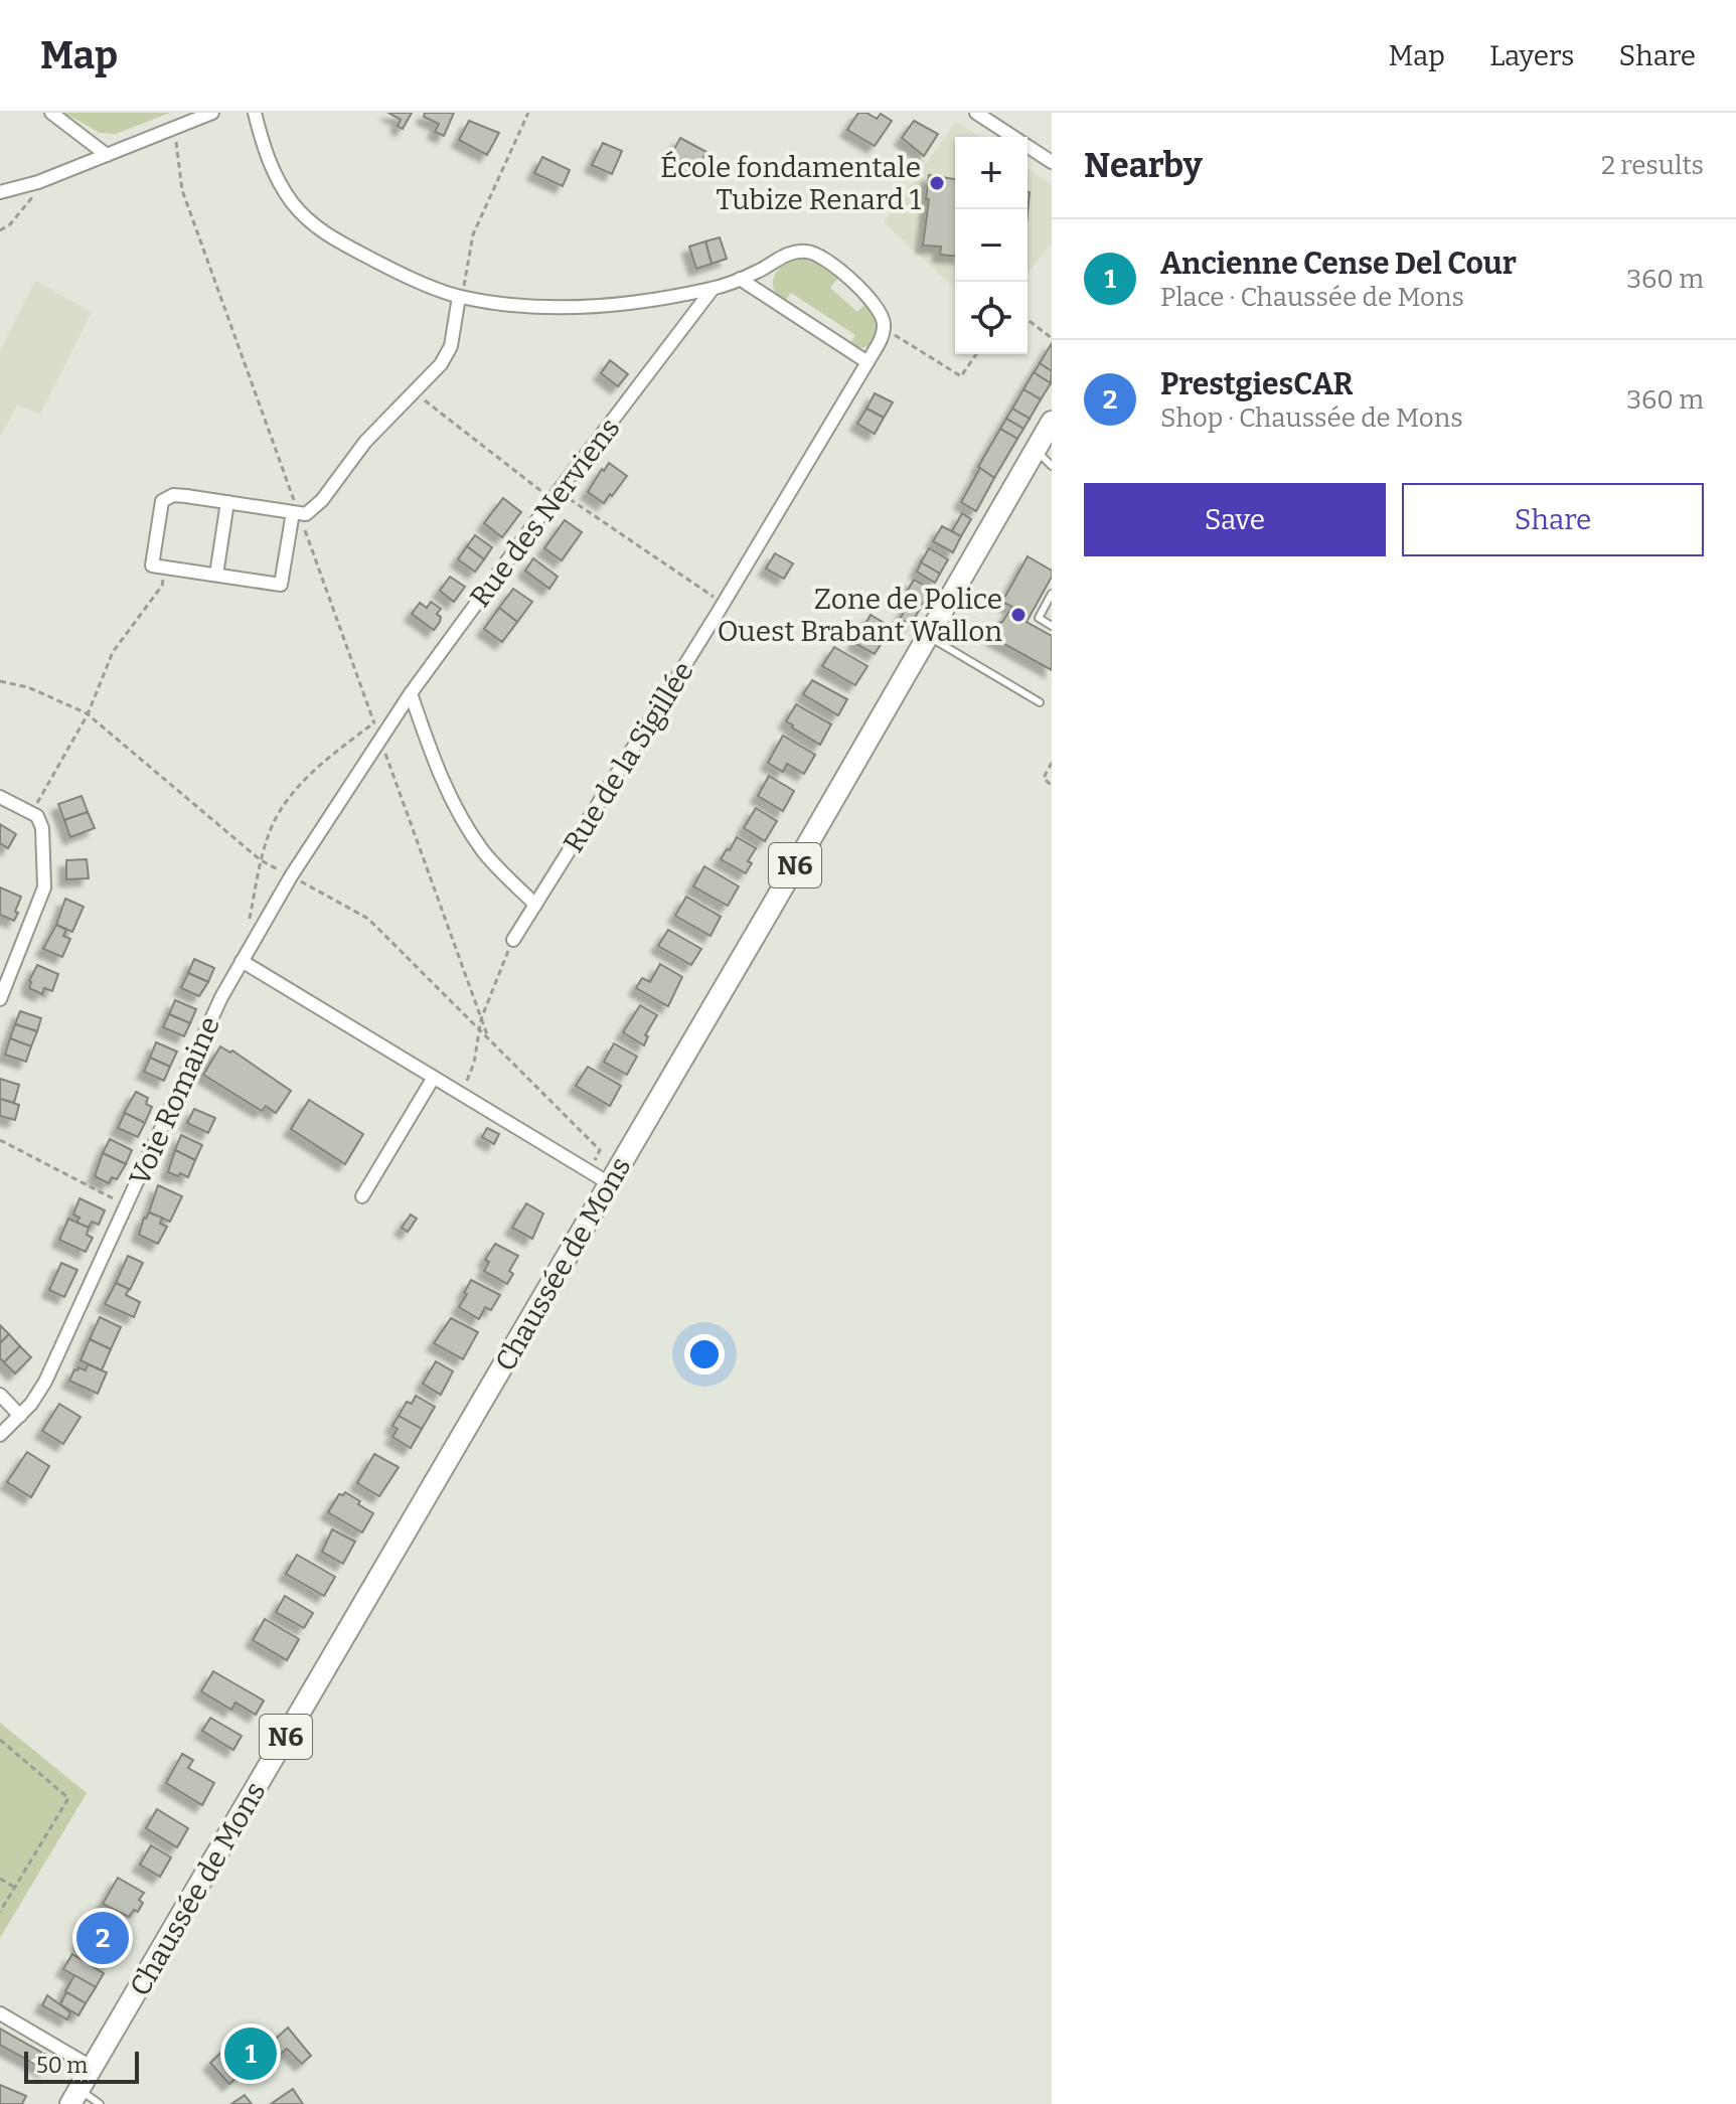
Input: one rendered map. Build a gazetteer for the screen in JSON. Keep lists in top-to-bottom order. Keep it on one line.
{"streets":{"main road":["N6","Chaussée de Mons"],"street":["Rue des Nerviens","Rue de la Sigillée","Voie Romaine"]},"crossings":[["Rue des Nerviens","Voie Romaine"]],"places":["École fondamentale Tubize Renard 1","Zone de Police Ouest Brabant Wallon"],"scale_bar":"50 m","page":{"header":"Map","nav":["Map","Layers","Share"],"heading":["Nearby","2 results"],"map_buttons":["+","−"],"list":[{"mark":"1","name":"Ancienne Cense Del Cour","note":"Place · Chaussée de Mons","value":"360 m"},{"mark":"2","name":"PrestgiesCAR","note":"Shop · Chaussée de Mons","value":"360 m"}],"buttons":["Save","Share"],"pins":["2","1"],"scale":"50 m"}}
